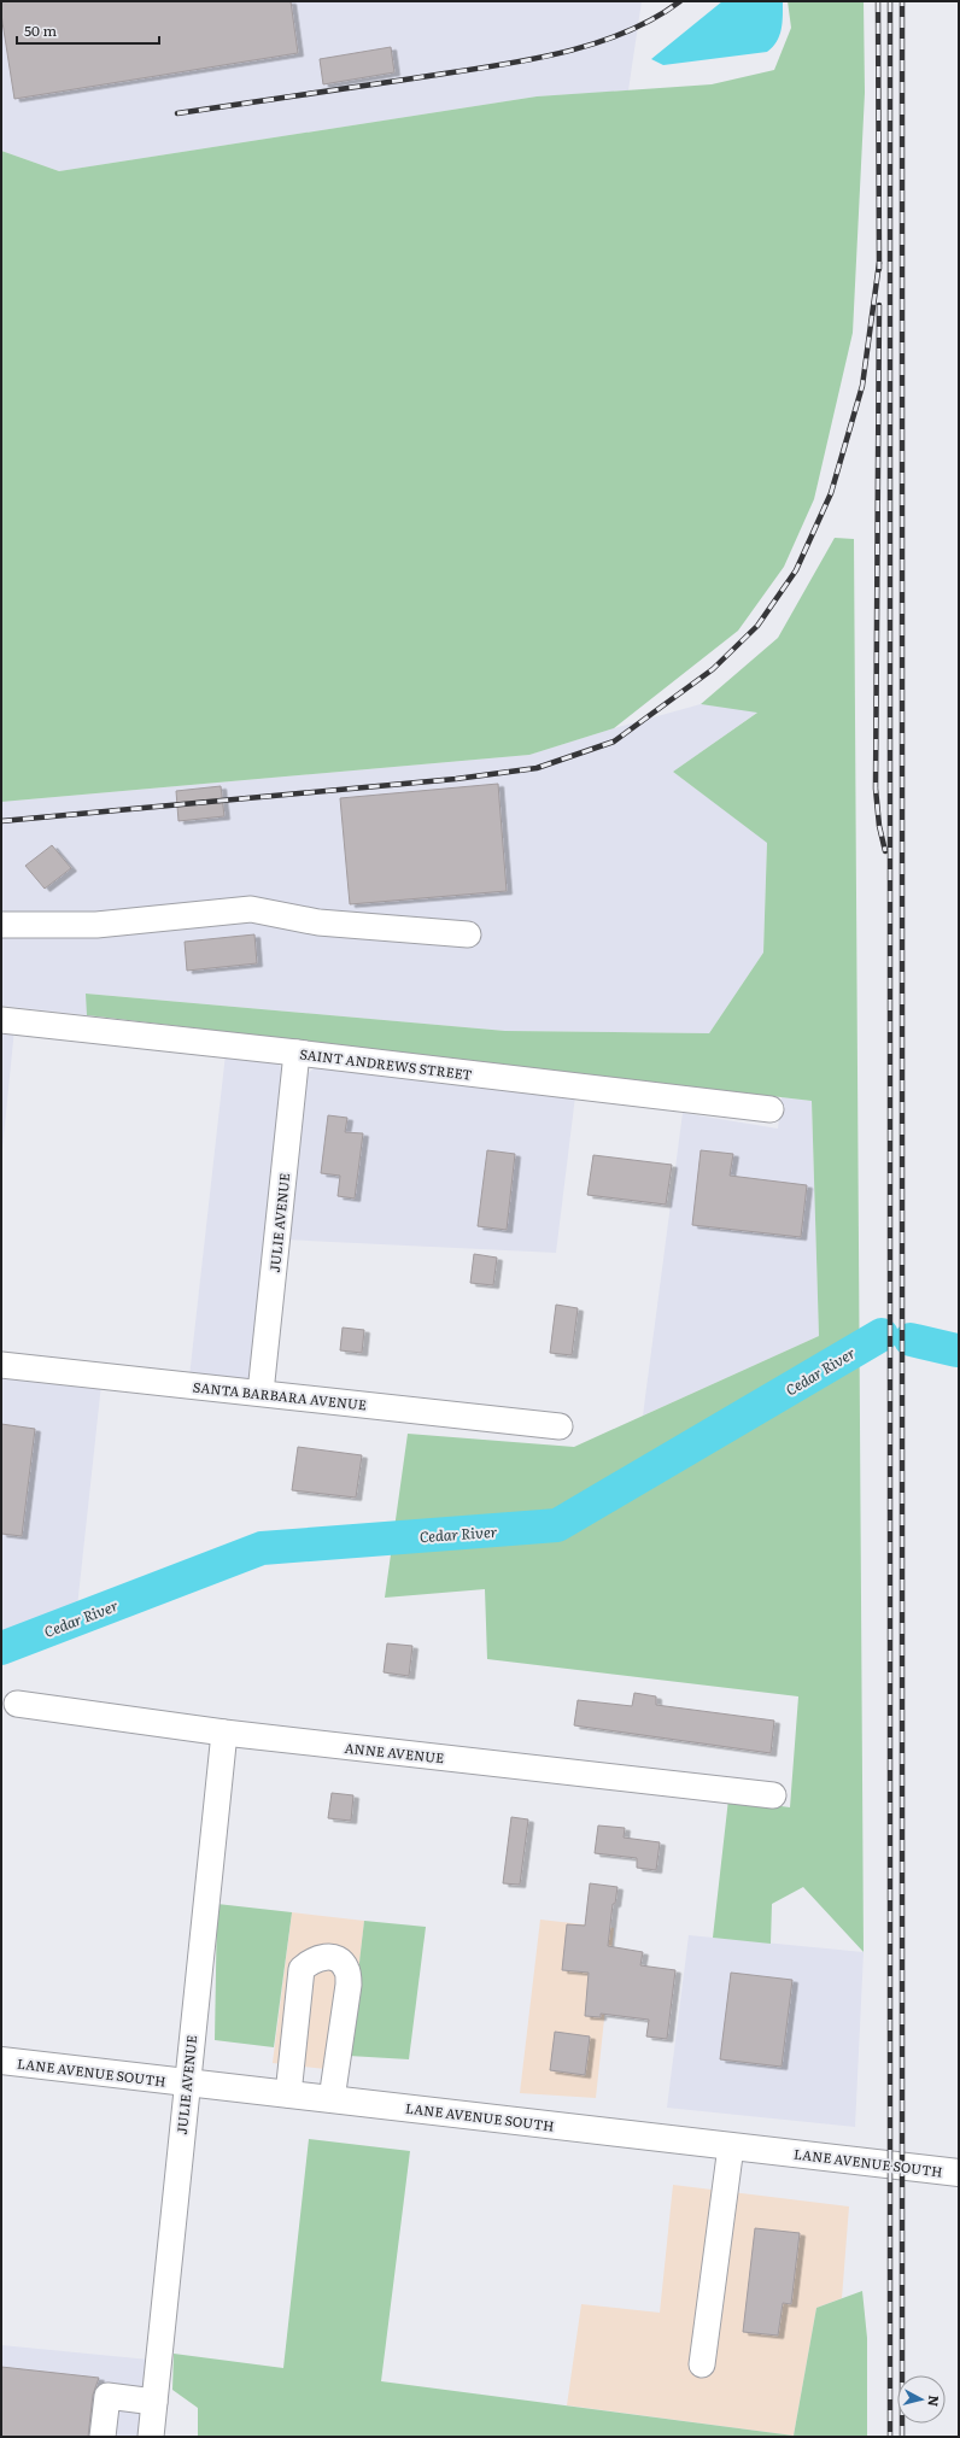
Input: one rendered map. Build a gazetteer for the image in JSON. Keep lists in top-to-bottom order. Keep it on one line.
{"streets":{"main road":["LANE AVENUE SOUTH"],"street":["SAINT ANDREWS STREET","JULIE AVENUE","SANTA BARBARA AVENUE","ANNE AVENUE"]},"crossings":[["SAINT ANDREWS STREET","JULIE AVENUE"],["JULIE AVENUE","SANTA BARBARA AVENUE"],["JULIE AVENUE","ANNE AVENUE"],["JULIE AVENUE","LANE AVENUE SOUTH"]],"water":["Cedar River"],"scale_bar":"50 m","north":"right"}
